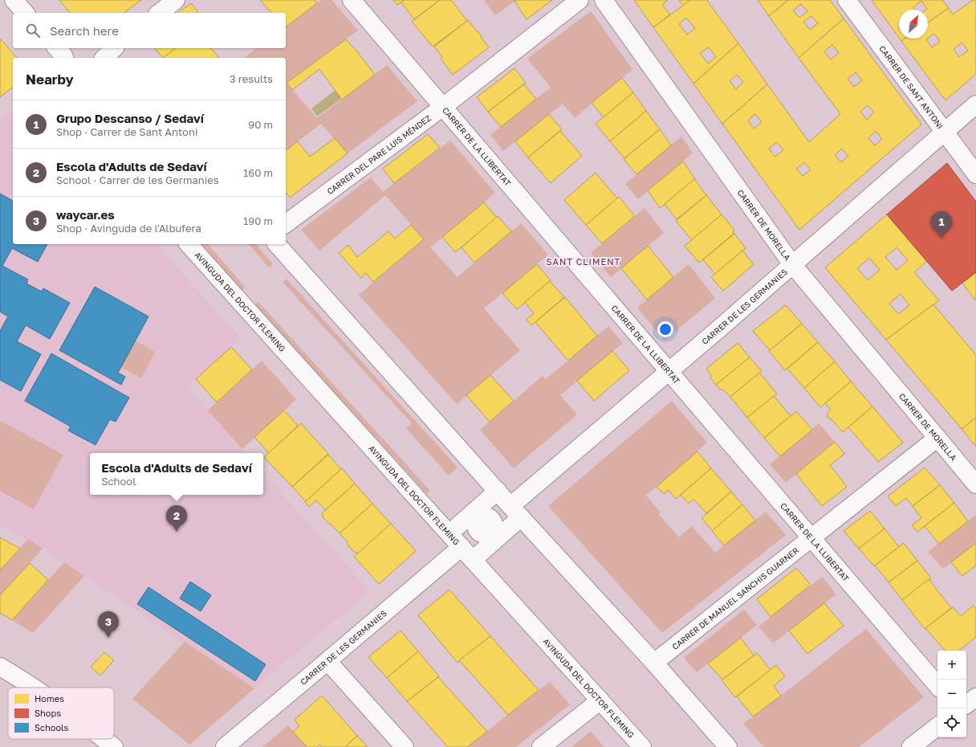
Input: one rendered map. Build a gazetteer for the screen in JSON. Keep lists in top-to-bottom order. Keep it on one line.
{"streets":{"street":["CARRER DE SANT ANTONI","CARRER DE LA LLIBERTAT","CARRER DEL PARE LUIS MÉNDEZ","CARRER DE MORELLA","AVINGUDA DEL DOCTOR FLEMING","CARRER DE LES GERMANIES","CARRER DE MANUEL SANCHIS GUARNER"]},"crossings":[["CARRER DE SANT ANTONI","CARRER DE LES GERMANIES"],["CARRER DE LA LLIBERTAT","CARRER DEL PARE LUIS MÉNDEZ"],["CARRER DE LA LLIBERTAT","CARRER DE LES GERMANIES"],["CARRER DE LA LLIBERTAT","CARRER DE MANUEL SANCHIS GUARNER"],["CARRER DE MORELLA","CARRER DE LES GERMANIES"],["CARRER DE MORELLA","CARRER DE MANUEL SANCHIS GUARNER"],["AVINGUDA DEL DOCTOR FLEMING","CARRER DE LES GERMANIES"]],"districts":["SANT CLIMENT"],"legend":["Homes","Shops","Schools"],"north":"top right","page":{"search":"Search here","heading":["Nearby","3 results"],"list":[{"mark":"1","name":"Grupo Descanso / Sedaví","note":"Shop · Carrer de Sant Antoni","value":"90 m"},{"mark":"2","name":"Escola d'Adults de Sedaví","note":"School · Carrer de les Germanies","value":"160 m"},{"mark":"3","name":"waycar.es","note":"Shop · Avinguda de l'Albufera","value":"190 m"}],"pins":["1","2","3"],"popup":["Escola d'Adults de Sedaví","School"],"map_buttons":["+","−"]}}
